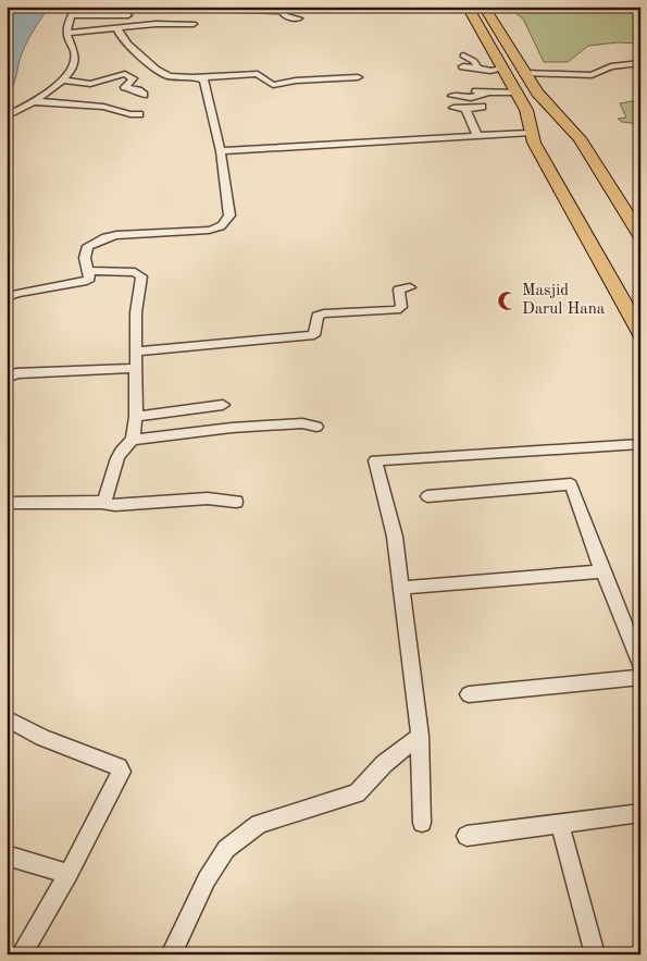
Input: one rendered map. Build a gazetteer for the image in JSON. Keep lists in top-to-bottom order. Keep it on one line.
{"places":{"mosque":["Masjid Darul Hana"]}}
